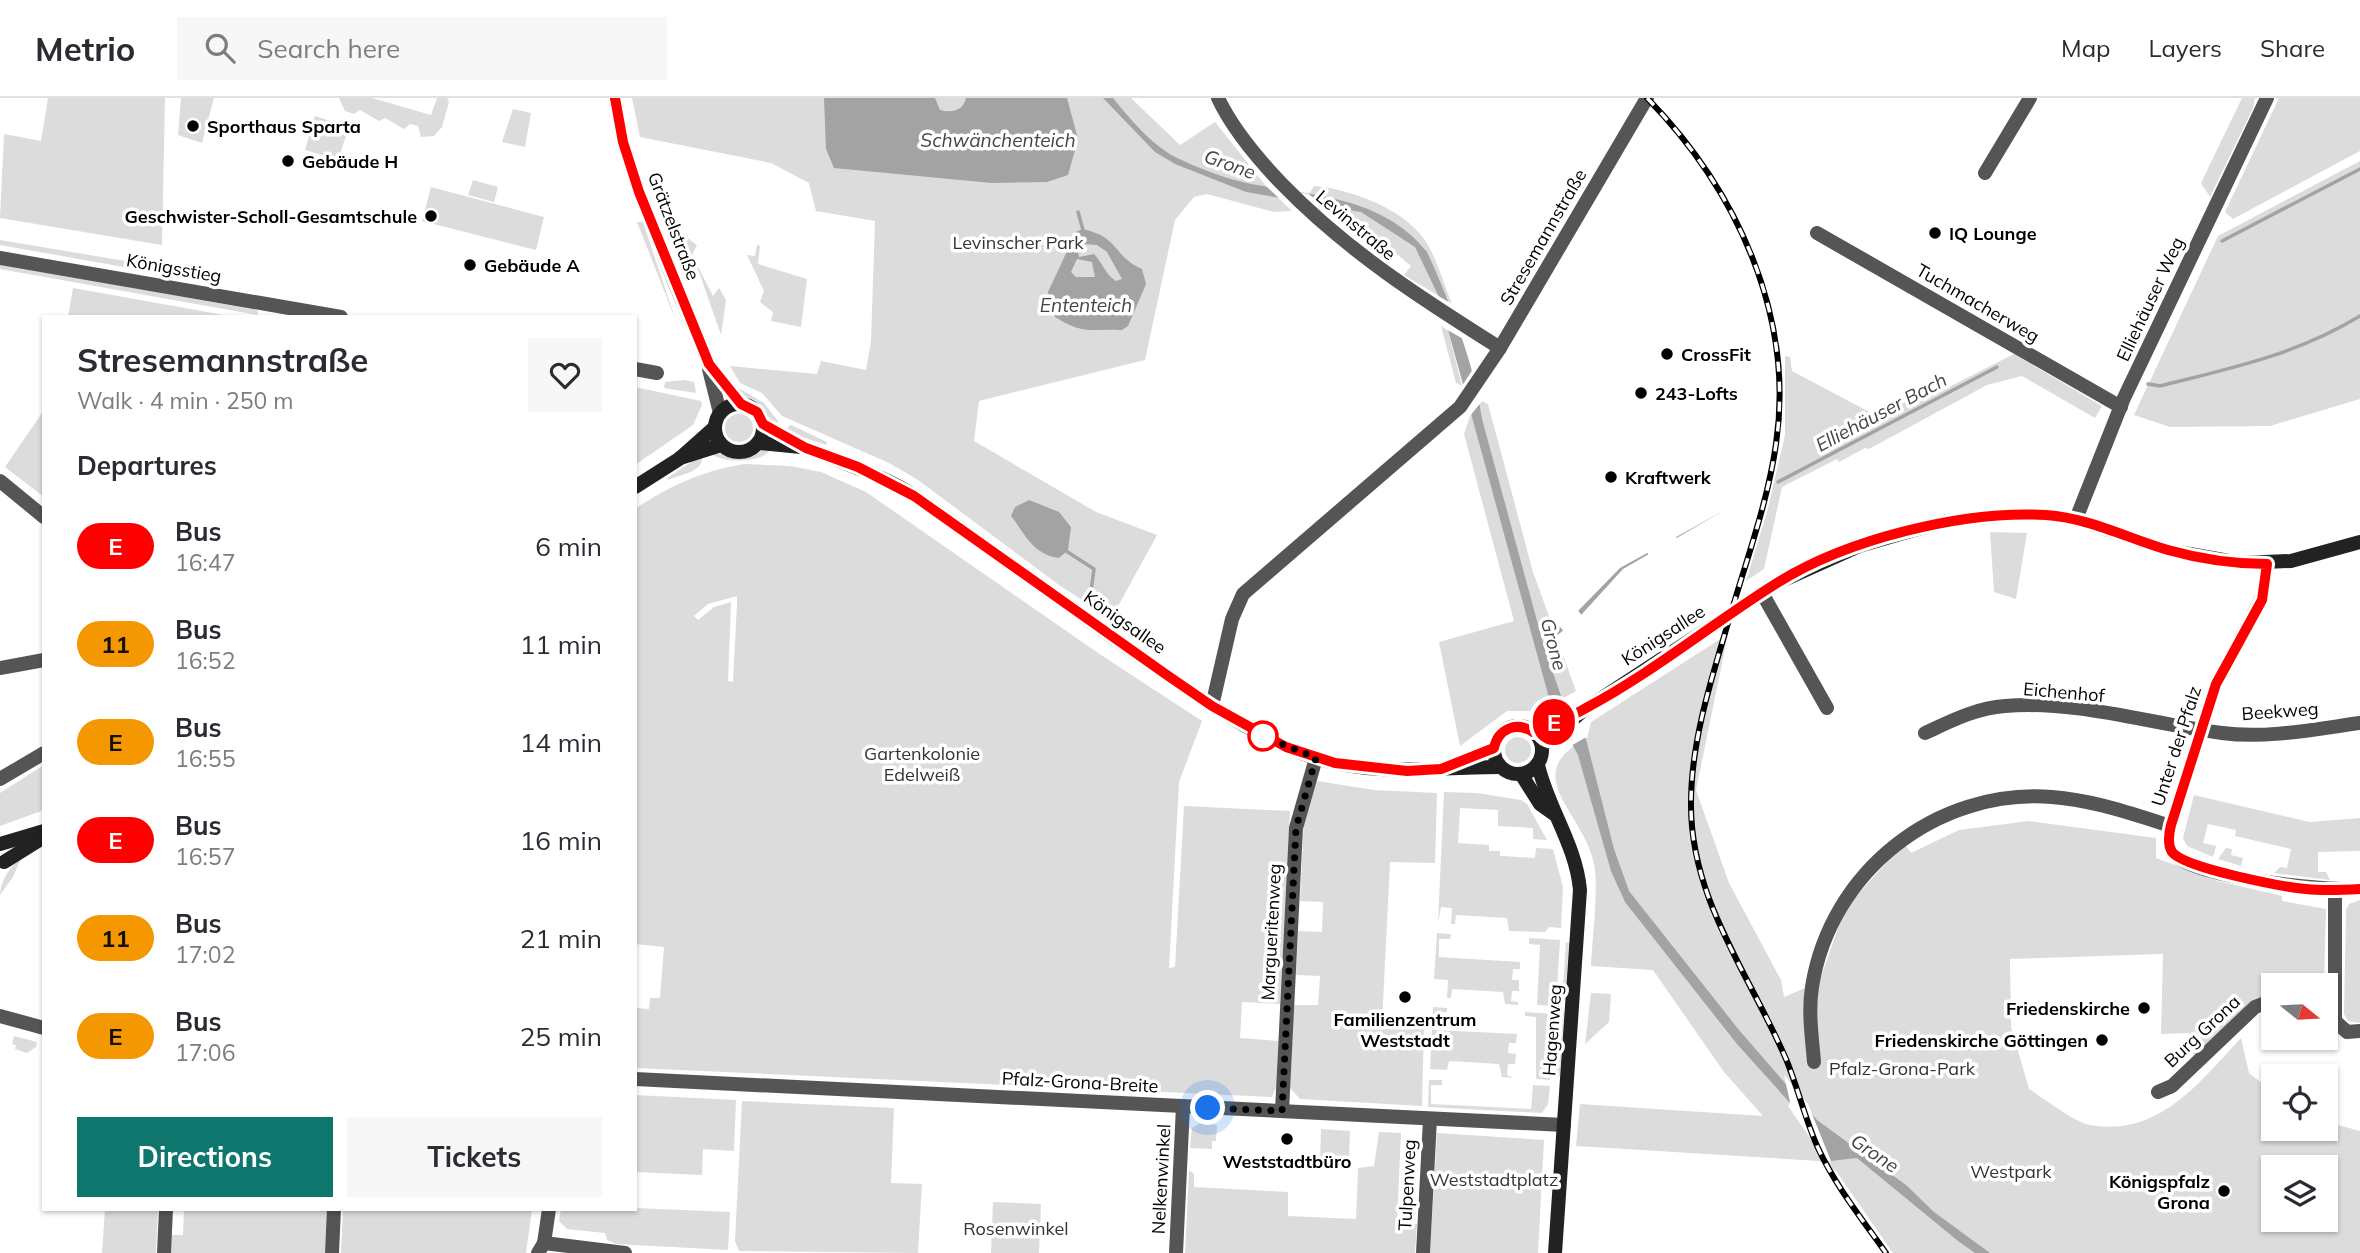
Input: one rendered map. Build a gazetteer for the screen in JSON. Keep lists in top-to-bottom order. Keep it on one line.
{"streets":{"street":["Levinstraße","Grätzelstraße","Stresemannstraße","Königsstieg","Elliehäuser Weg","Tuchmacherweg","Königsallee","Eichenhof","Beekweg","Unter der Pfalz","Margueritenweg","Hagenweg","Burg Grona","Pfalz-Grona-Breite","Nelkenwinkel","Tulpenweg"]},"crossings":[["Levinstraße","Stresemannstraße"],["Grätzelstraße","Königsallee"],["Stresemannstraße","Königsallee"],["Elliehäuser Weg","Tuchmacherweg"],["Elliehäuser Weg","Königsallee"],["Königsallee","Unter der Pfalz"],["Königsallee","Margueritenweg"],["Königsallee","Hagenweg"],["Eichenhof","Beekweg"],["Eichenhof","Unter der Pfalz"],["Beekweg","Unter der Pfalz"],["Margueritenweg","Pfalz-Grona-Breite"],["Hagenweg","Pfalz-Grona-Breite"],["Pfalz-Grona-Breite","Nelkenwinkel"],["Pfalz-Grona-Breite","Tulpenweg"]],"water":["Schwänchenteich","Grone","Ententeich","Elliehäuser Bach"],"parks":["Levinscher Park","Gartenkolonie Edelweiß","Pfalz-Grona-Park","Westpark","Weststadtplatz","Rosenwinkel"],"places":["Sporthaus Sparta","Gebäude H","Geschwister-Scholl-Gesamtschule","IQ Lounge","Gebäude A","CrossFit","243-Lofts","Kraftwerk","Familienzentrum Weststadt","Friedenskirche","Friedenskirche Göttingen","Weststadtbüro","Königspfalz Grona"],"lines":["bus line E"],"north":"right","page":{"header":"Metrio","search":"Search here","nav":["Map","Layers","Share"],"on_map":"E","heading":[["Stresemannstraße","Walk · 4 min · 250 m"],"Departures"],"list":[{"mark":"E","name":"Bus","note":"16:47","value":"6 min"},{"mark":"11","name":"Bus","note":"16:52","value":"11 min"},{"mark":"E","name":"Bus","note":"16:55","value":"14 min"},{"mark":"E","name":"Bus","note":"16:57","value":"16 min"},{"mark":"11","name":"Bus","note":"17:02","value":"21 min"},{"mark":"E","name":"Bus","note":"17:06","value":"25 min"}],"buttons":["Directions","Tickets"]}}
